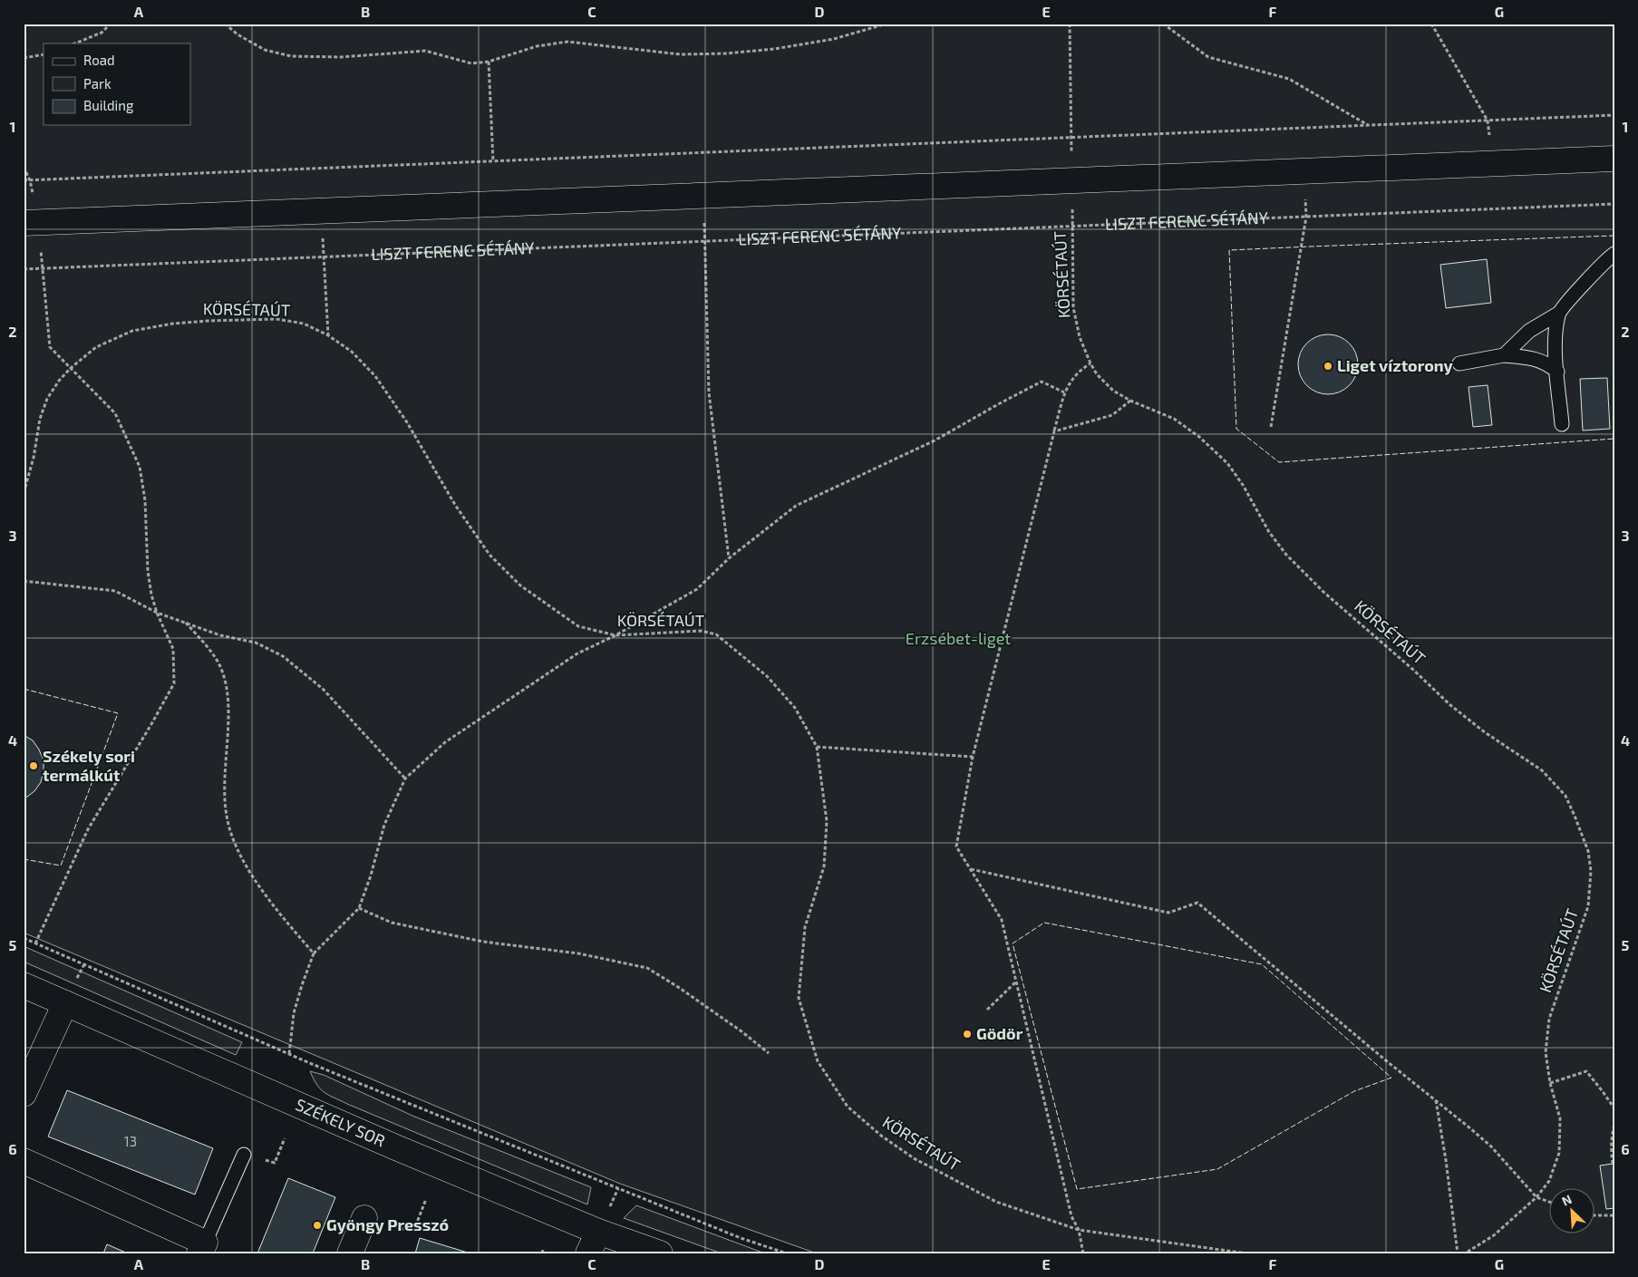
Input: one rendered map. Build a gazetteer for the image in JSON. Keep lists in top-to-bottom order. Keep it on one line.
{"streets":{"street":["SZÉKELY SOR"],"path":["LISZT FERENC SÉTÁNY","KÖRSÉTAÚT"]},"crossings":[["LISZT FERENC SÉTÁNY","KÖRSÉTAÚT"]],"parks":["Erzsébet-liget"],"places":["Liget víztorony","Székely sori termálkút","Gödör","Gyöngy Presszó"],"house_numbers":["13"],"legend":["Road","Park","Building"],"north":"top left","grid":{"columns":["A","B","C","D","E","F","G"],"rows":["1","2","3","4","5","6"]}}
